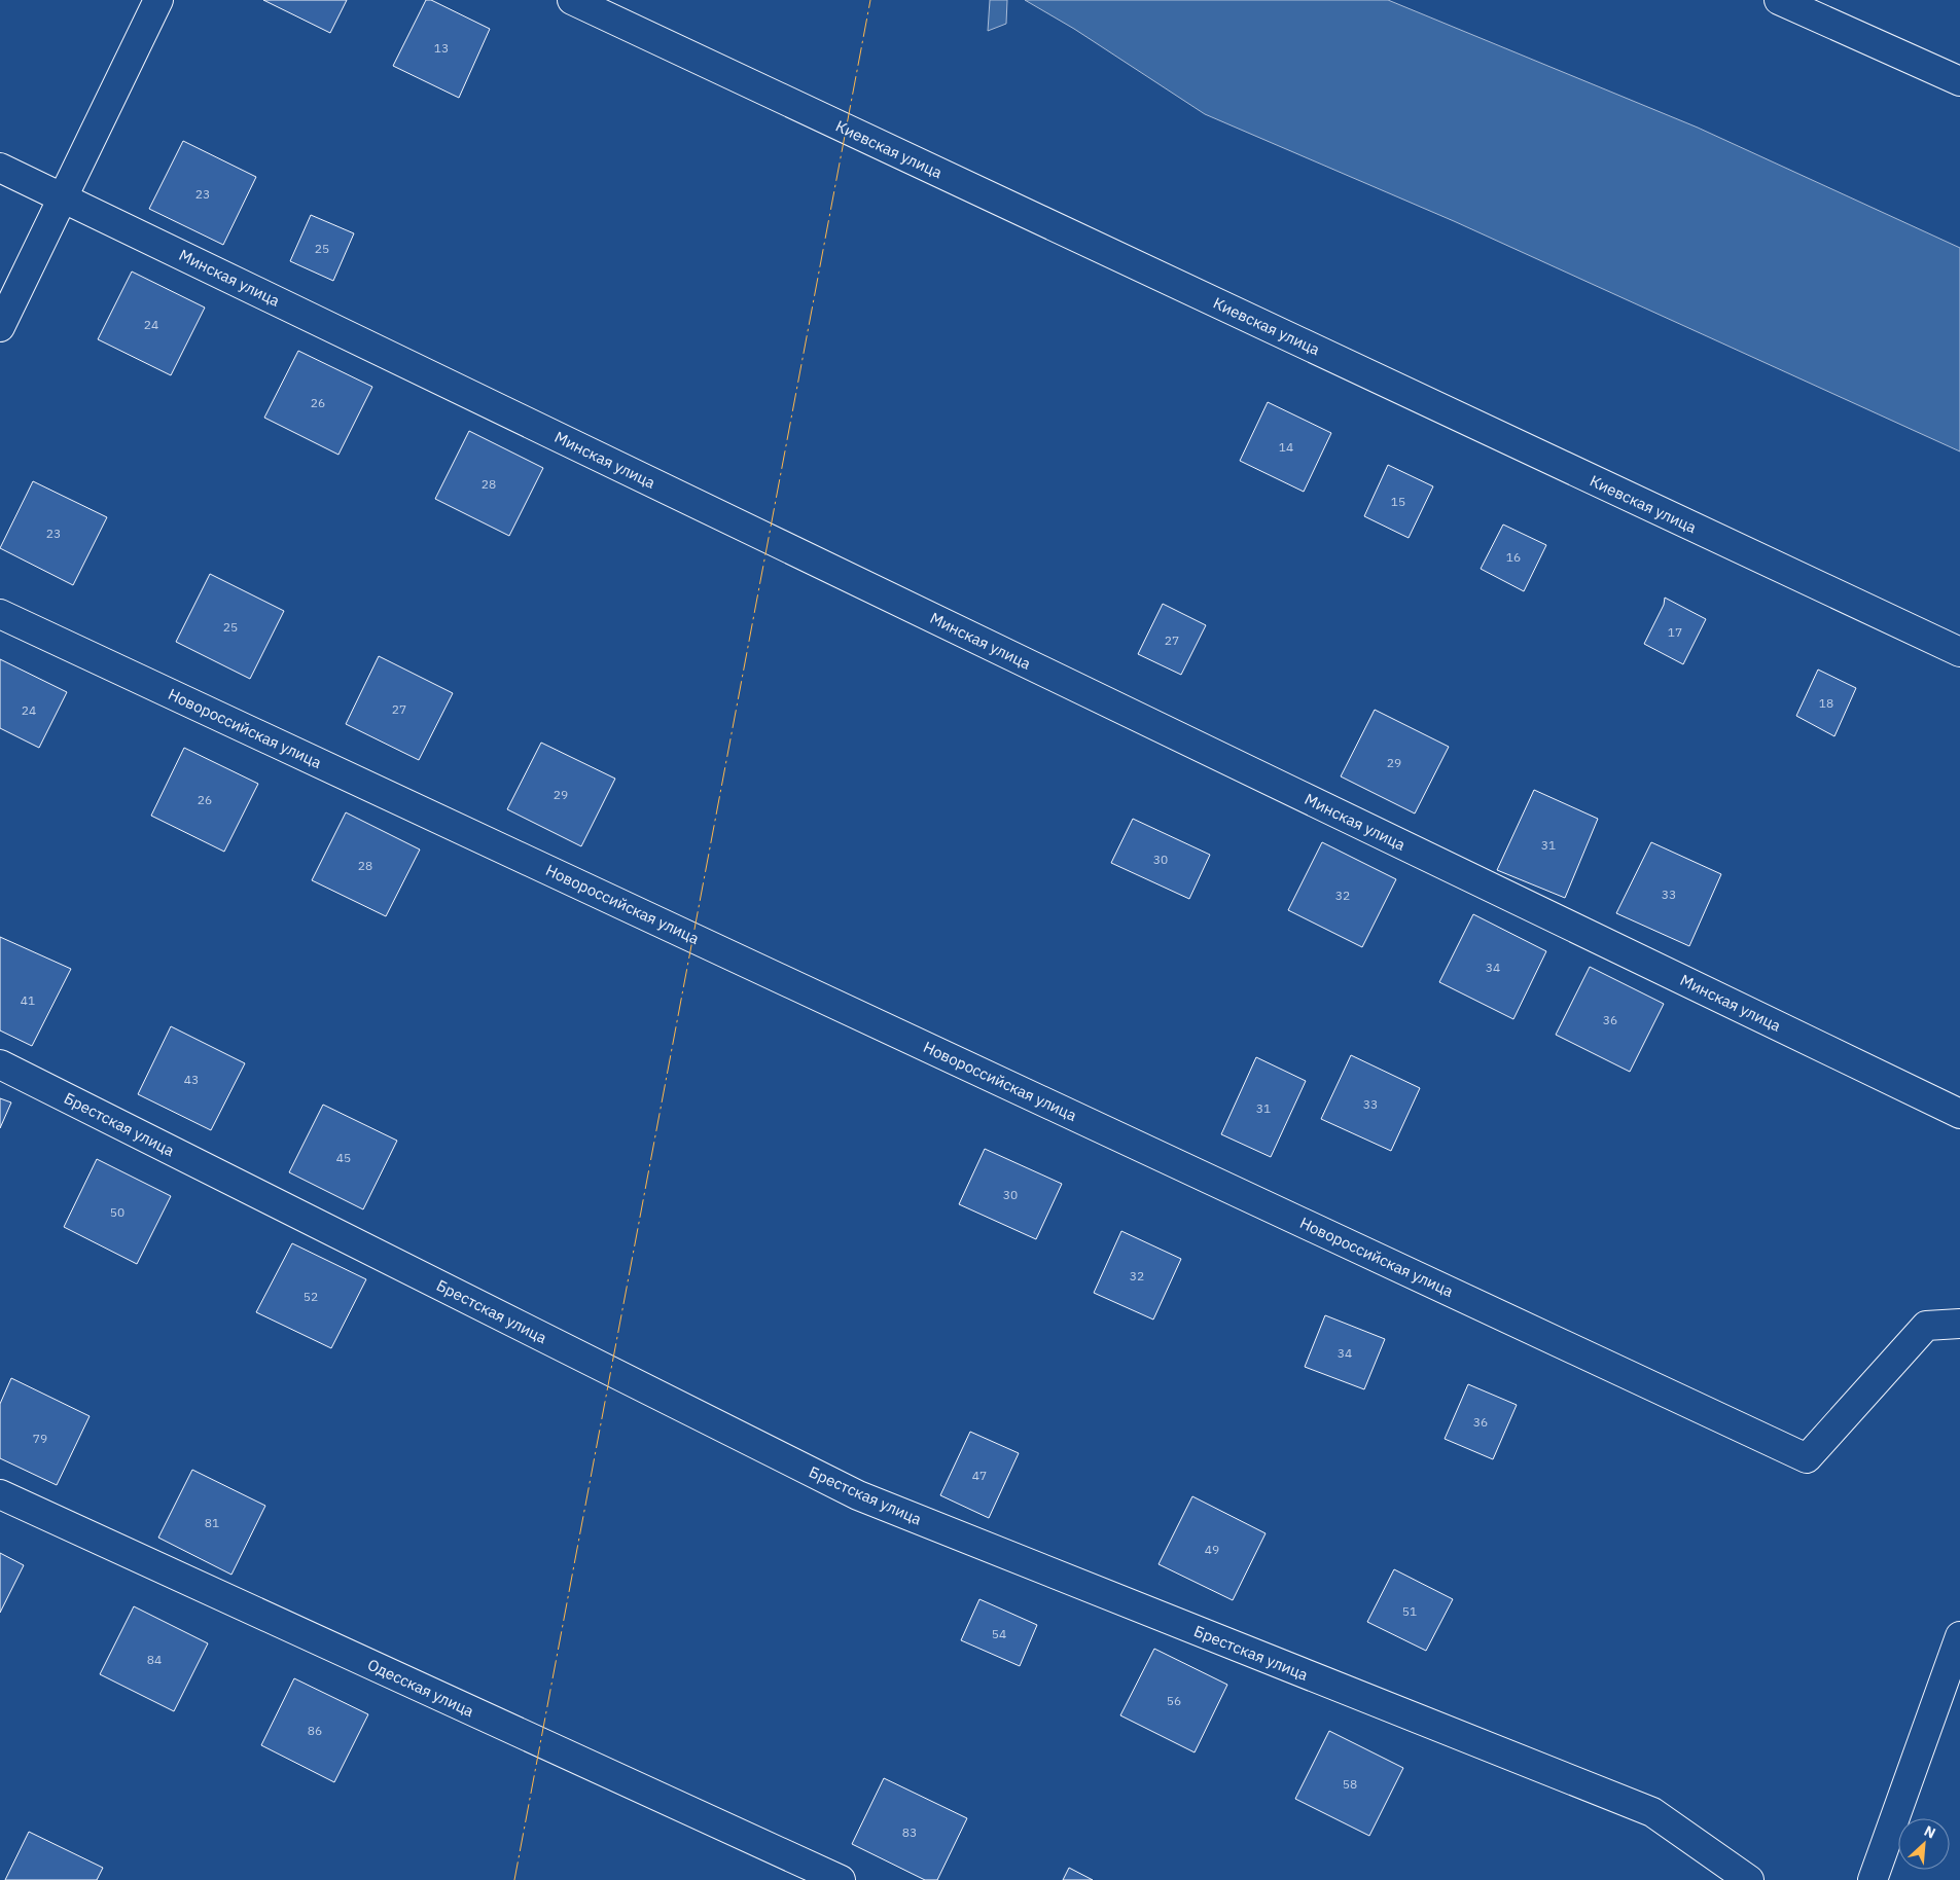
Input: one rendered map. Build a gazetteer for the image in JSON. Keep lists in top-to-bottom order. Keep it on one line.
{"streets":{"street":["Киевская улица","Минская улица","Новороссийская улица","Брестская улица","Одесская улица"]},"house_numbers":["13","23","25","24","26","14","28","15","23","16","25","17","27","18","27","24","29","29","26","31","30","28","33","32","34","41","36","43","33","31","45","30","50","32","52","34","36","79","47","81","49","51","54","84","56","86","58","83"],"north":"top right"}
